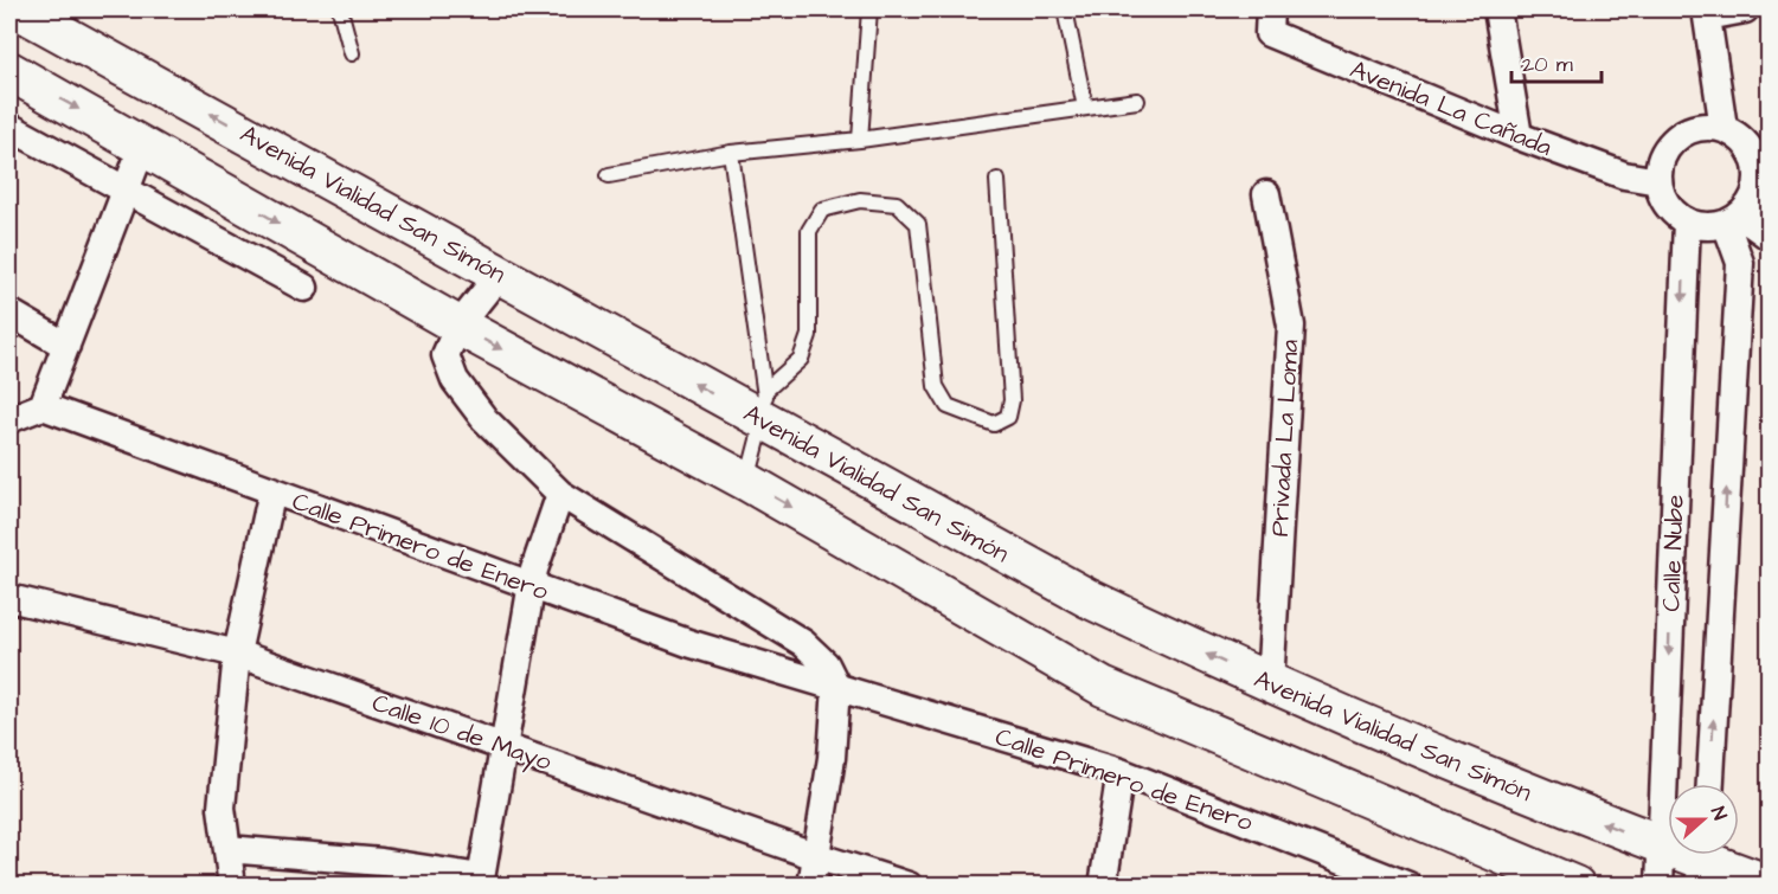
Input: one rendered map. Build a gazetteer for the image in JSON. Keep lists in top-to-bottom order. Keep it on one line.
{"streets":{"main road":["Avenida Vialidad San Simón"],"street":["Avenida La Cañada","Privada La Loma","Calle Primero de Enero","Calle Nube","Calle 10 de Mayo"]},"crossings":[["Avenida La Cañada","Calle Nube"],["Avenida Vialidad San Simón","Privada La Loma"],["Avenida Vialidad San Simón","Calle Nube"]],"scale_bar":"20 m","north":"right"}
